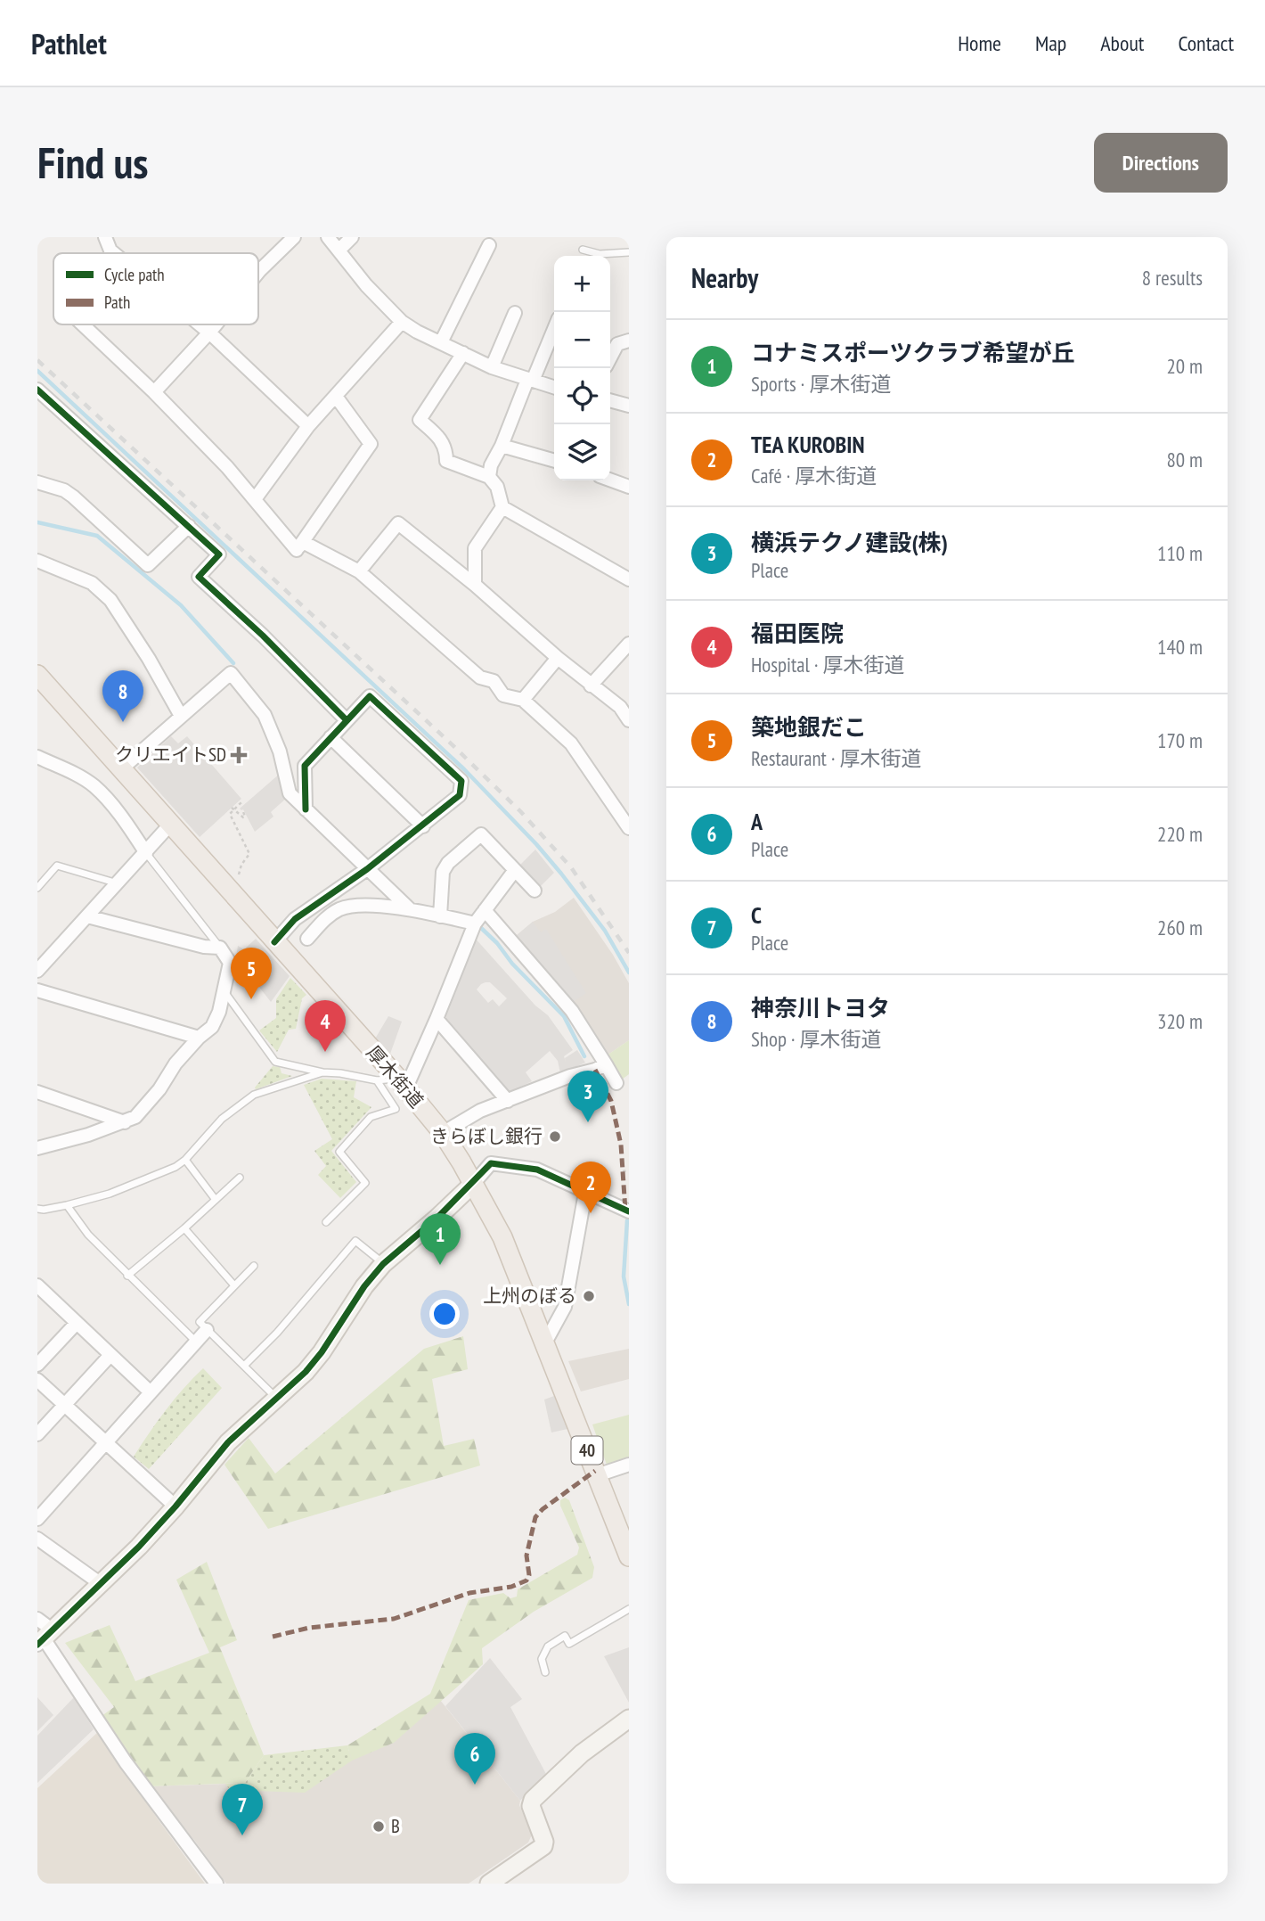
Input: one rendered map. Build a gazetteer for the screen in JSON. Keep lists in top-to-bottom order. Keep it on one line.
{"streets":{"main road":["厚木街道","40"]},"places":{"health":["クリエイトSD"],"other":["きらぼし銀行","上州のぼる","B"]},"legend":["Cycle path","Path"],"page":{"header":"Pathlet","nav":["Home","Map","About","Contact"],"buttons":"Directions","title":"Find us","heading":["Nearby","8 results"],"map_buttons":["+","−"],"list":[{"mark":"1","name":"コナミスポーツクラブ希望が丘","note":"Sports · 厚木街道","value":"20 m"},{"mark":"2","name":"TEA KUROBIN","note":"Café · 厚木街道","value":"80 m"},{"mark":"3","name":"横浜テクノ建設(株)","note":"Place","value":"110 m"},{"mark":"4","name":"福田医院","note":"Hospital · 厚木街道","value":"140 m"},{"mark":"5","name":"築地銀だこ","note":"Restaurant · 厚木街道","value":"170 m"},{"mark":"6","name":"A","note":"Place","value":"220 m"},{"mark":"7","name":"C","note":"Place","value":"260 m"},{"mark":"8","name":"神奈川トヨタ","note":"Shop · 厚木街道","value":"320 m"}],"pins":["8","5","4","3","2","1","6","7"]}}
